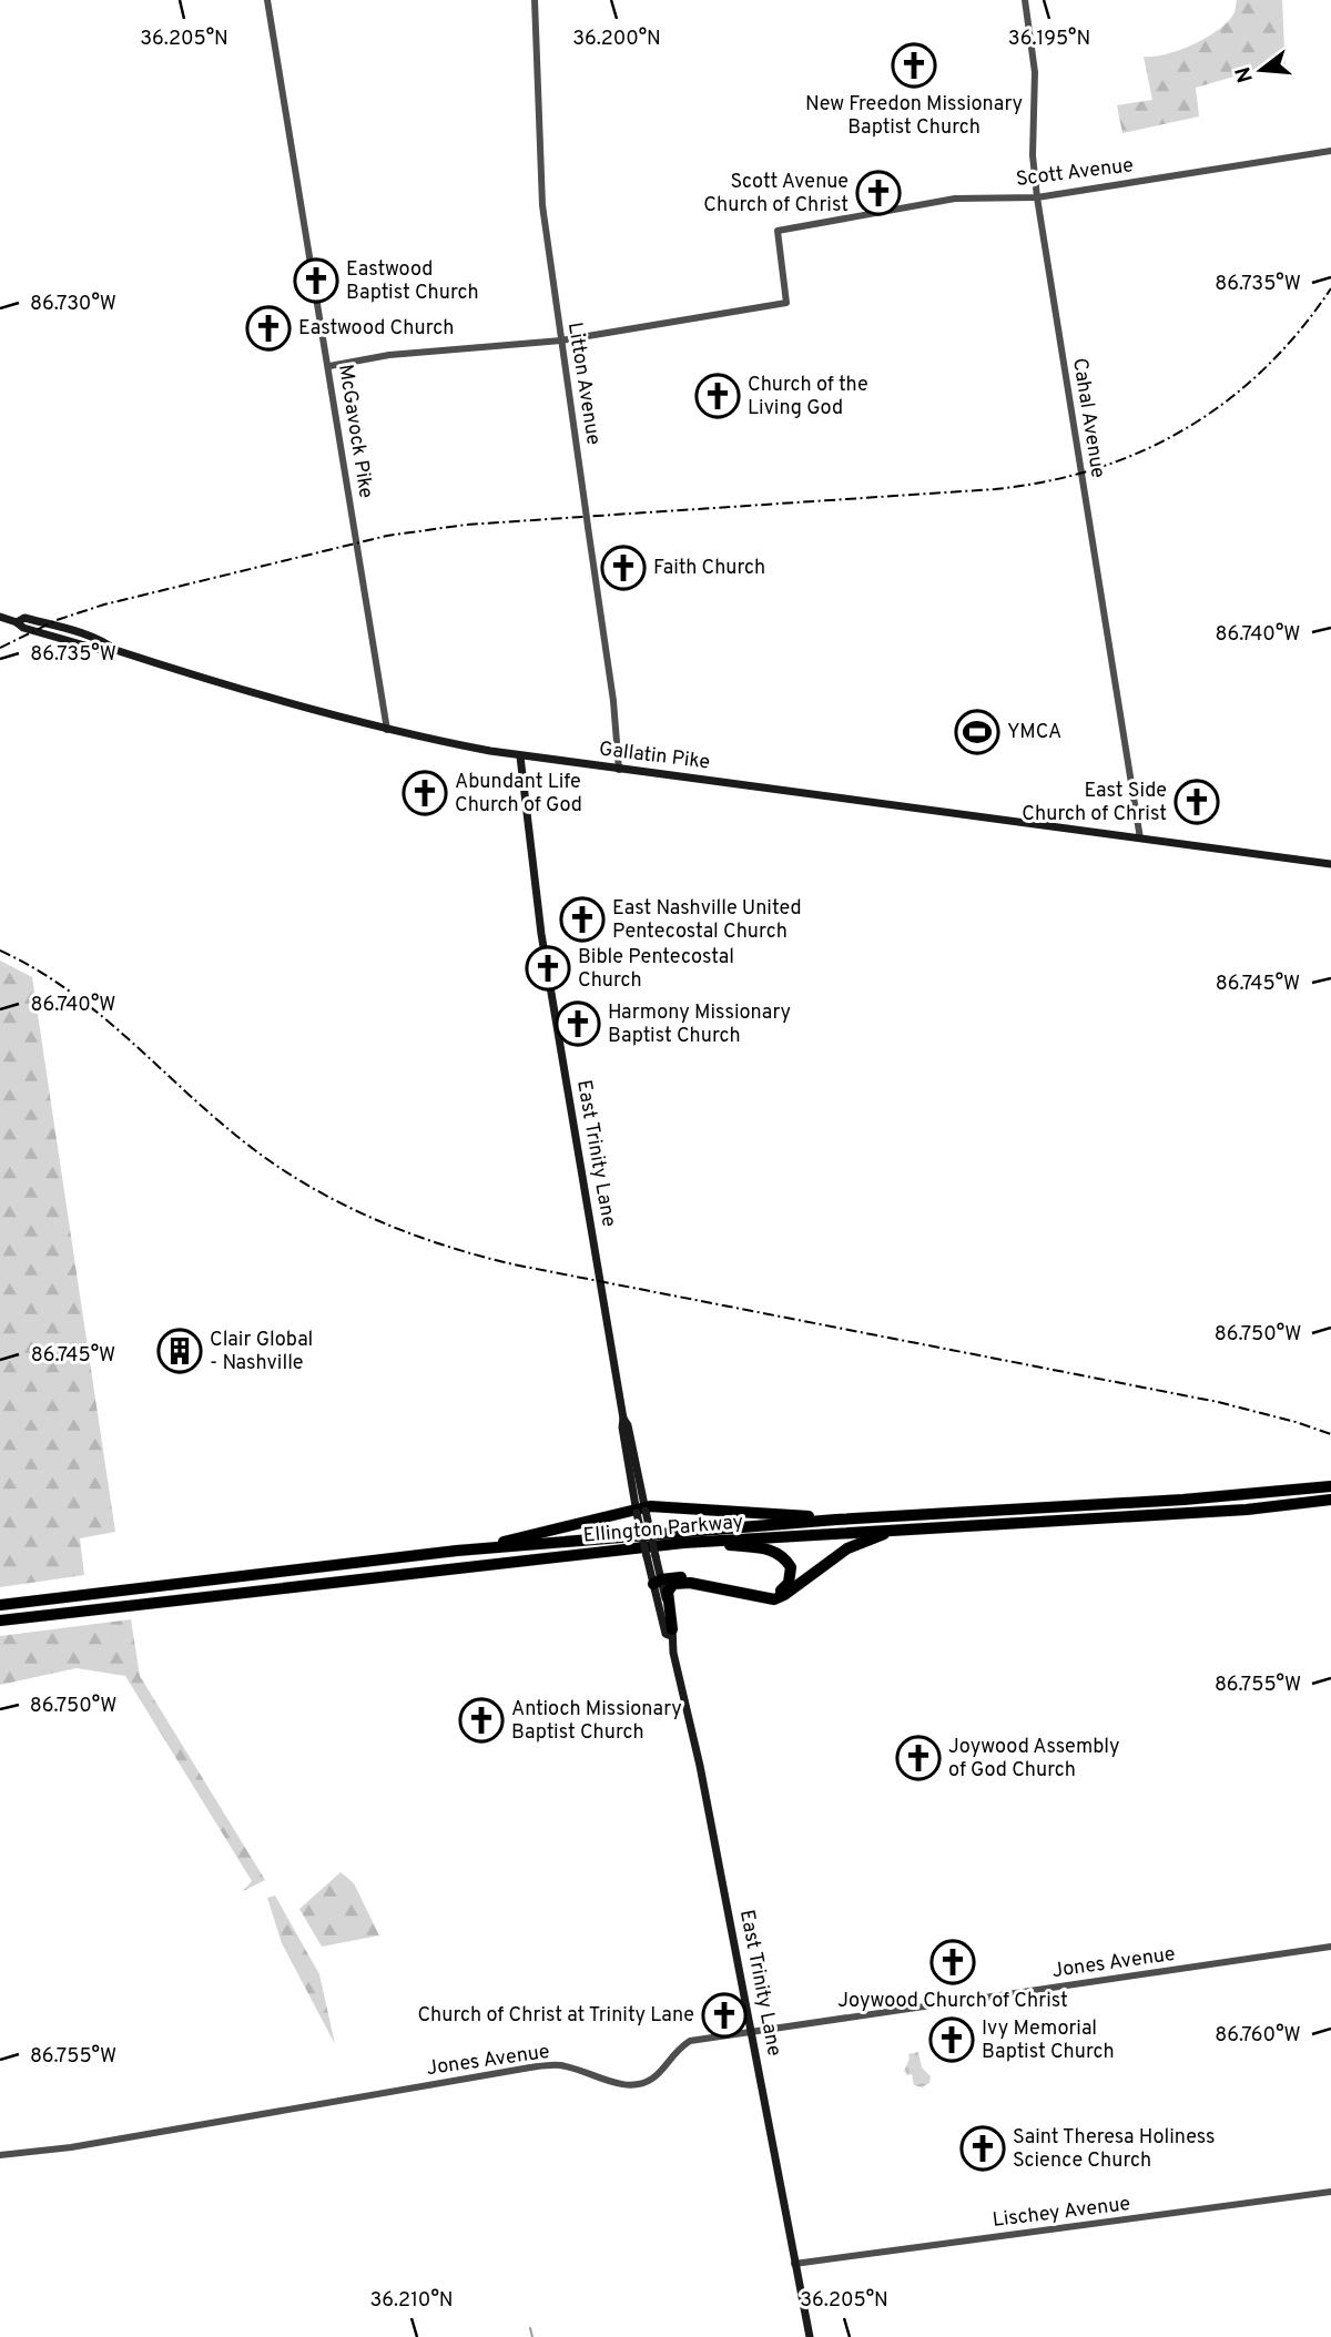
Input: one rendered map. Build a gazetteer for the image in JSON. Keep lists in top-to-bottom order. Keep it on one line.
{"streets":{"highway":["Ellington Parkway"],"main road":["Gallatin Pike","East Trinity Lane"],"street":["Scott Avenue","Litton Avenue","Cahal Avenue","McGavock Pike","Jones Avenue","Lischey Avenue"]},"crossings":[["Scott Avenue","Litton Avenue"],["Scott Avenue","Cahal Avenue"],["Litton Avenue","Gallatin Pike"],["Cahal Avenue","Gallatin Pike"],["McGavock Pike","Gallatin Pike"],["Gallatin Pike","East Trinity Lane"],["East Trinity Lane","Jones Avenue"],["East Trinity Lane","Lischey Avenue"]],"places":{"church":["New Freedon Missionary Baptist Church","Scott Avenue Church of Christ","Eastwood Baptist Church","Eastwood Church","Church of the Living God","Faith Church","Abundant Life Church of God","East Side Church of Christ","East Nashville United Pentecostal Church","Bible Pentecostal Church","Harmony Missionary Baptist Church","Antioch Missionary Baptist Church","Joywood Assembly of God Church","Joywood Church of Christ","Church of Christ at Trinity Lane","Ivy Memorial Baptist Church","Saint Theresa Holiness Science Church"],"sports":["YMCA"],"building":["Clair Global - Nashville"]},"north":"left","coordinates":["36.205°N","36.200°N","36.195°N","86.735°W","86.730°W","86.740°W","86.745°W","86.750°W","86.755°W","86.760°W","36.210°N"]}
